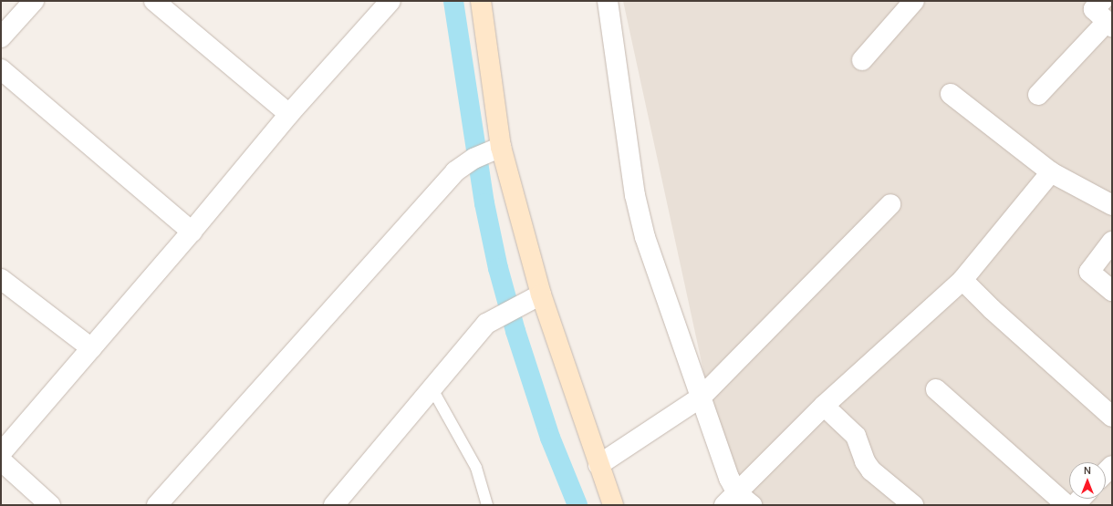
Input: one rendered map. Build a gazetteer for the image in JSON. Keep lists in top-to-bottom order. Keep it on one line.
{"north":"top"}
